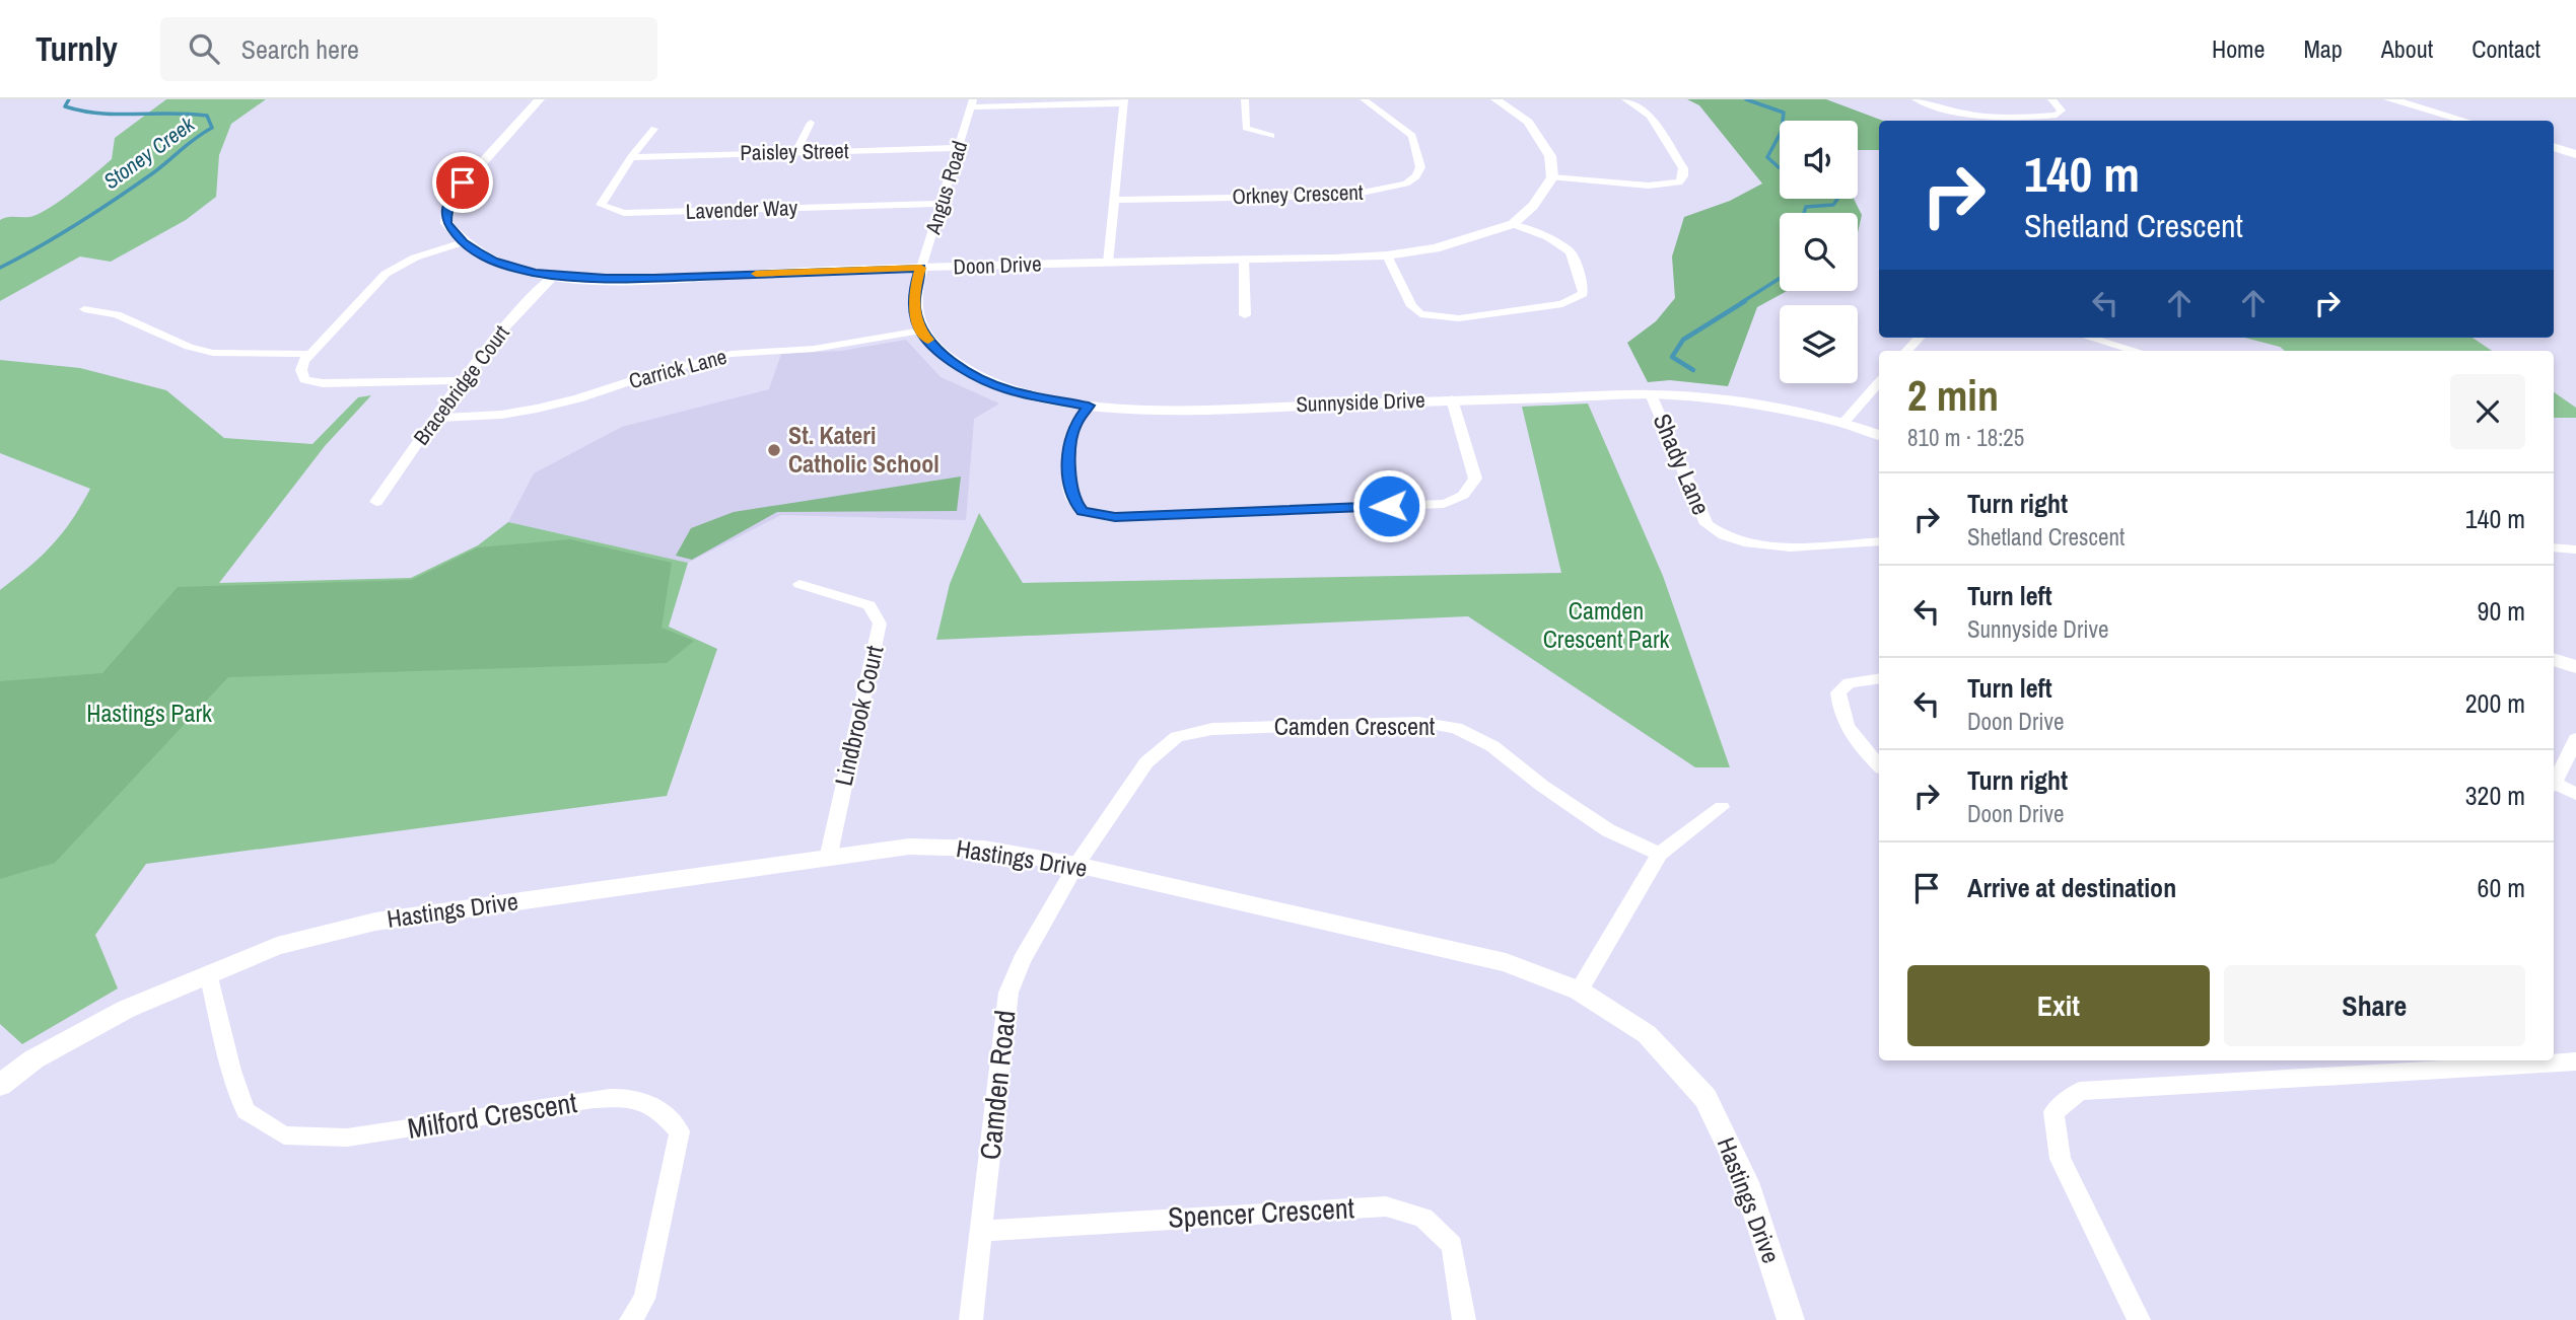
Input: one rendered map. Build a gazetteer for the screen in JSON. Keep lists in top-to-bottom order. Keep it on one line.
{"streets":{"street":["Paisley Street","Angus Road","Orkney Crescent","Lavender Way","Doon Drive","Carrick Lane","Bracebridge Court","Sunnyside Drive","Shady Lane","Lindbrook Court","Camden Crescent","Hastings Drive","Camden Road","Milford Crescent","Spencer Crescent"]},"crossings":[["Paisley Street","Angus Road"],["Paisley Street","Lavender Way"],["Angus Road","Lavender Way"],["Angus Road","Doon Drive"],["Doon Drive","Bracebridge Court"],["Carrick Lane","Bracebridge Court"],["Carrick Lane","Sunnyside Drive"],["Sunnyside Drive","Shady Lane"],["Lindbrook Court","Hastings Drive"],["Camden Crescent","Hastings Drive"],["Camden Crescent","Camden Road"],["Hastings Drive","Camden Road"],["Hastings Drive","Milford Crescent"],["Camden Road","Spencer Crescent"]],"water":["Stoney Creek"],"parks":["Camden Crescent Park","Hastings Park"],"places":["St. Kateri Catholic School"],"page":{"header":"Turnly","search":"Search here","nav":["Home","Map","About","Contact"],"turn":["140 m","Shetland Crescent"],"heading":["2 min","810 m · 18:25"],"list":[{"name":"Turn right","note":"Shetland Crescent","value":"140 m"},{"name":"Turn left","note":"Sunnyside Drive","value":"90 m"},{"name":"Turn left","note":"Doon Drive","value":"200 m"},{"name":"Turn right","note":"Doon Drive","value":"320 m"},{"name":"Arrive at destination","value":"60 m"}],"buttons":["Exit","Share"]}}
